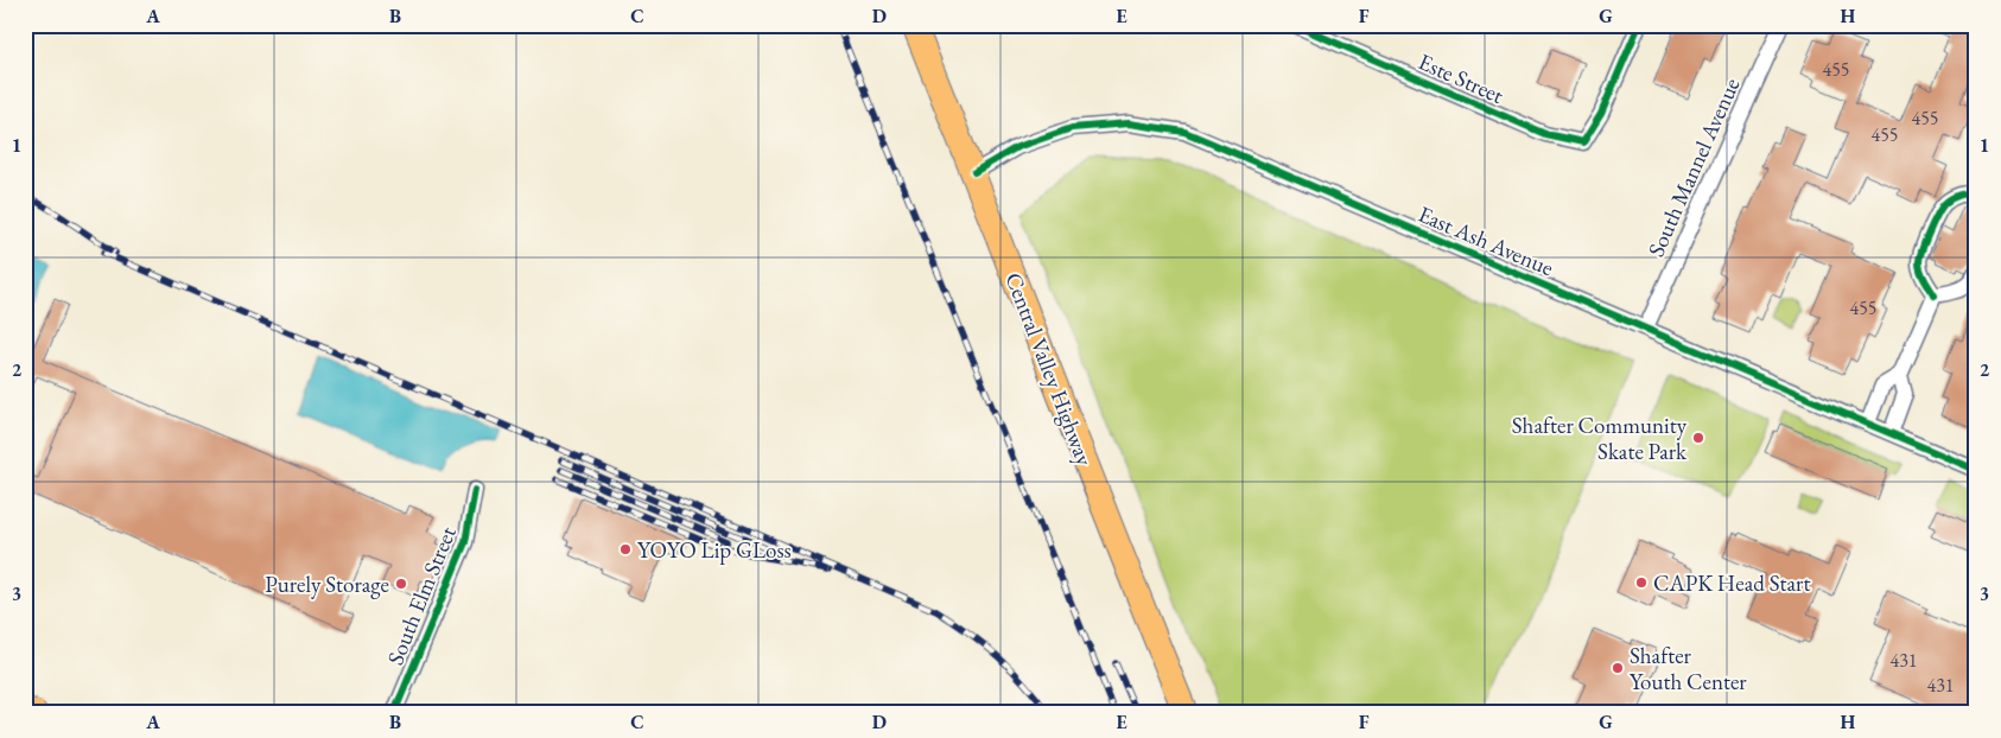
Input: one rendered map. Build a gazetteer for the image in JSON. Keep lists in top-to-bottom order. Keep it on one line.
{"streets":{"main road":["Central Valley Highway"],"street":["Este Street","South Mannel Avenue","East Ash Avenue","South Elm Street"]},"crossings":[["South Mannel Avenue","East Ash Avenue"],["East Ash Avenue","Central Valley Highway"]],"places":["Shafter Community Skate Park","YOYO Lip GLoss","CAPK Head Start","Purely Storage","Shafter Youth Center"],"house_numbers":["455","455","455","455","431","431"],"grid":{"columns":["A","B","C","D","E","F","G","H"],"rows":["1","2","3"]}}
